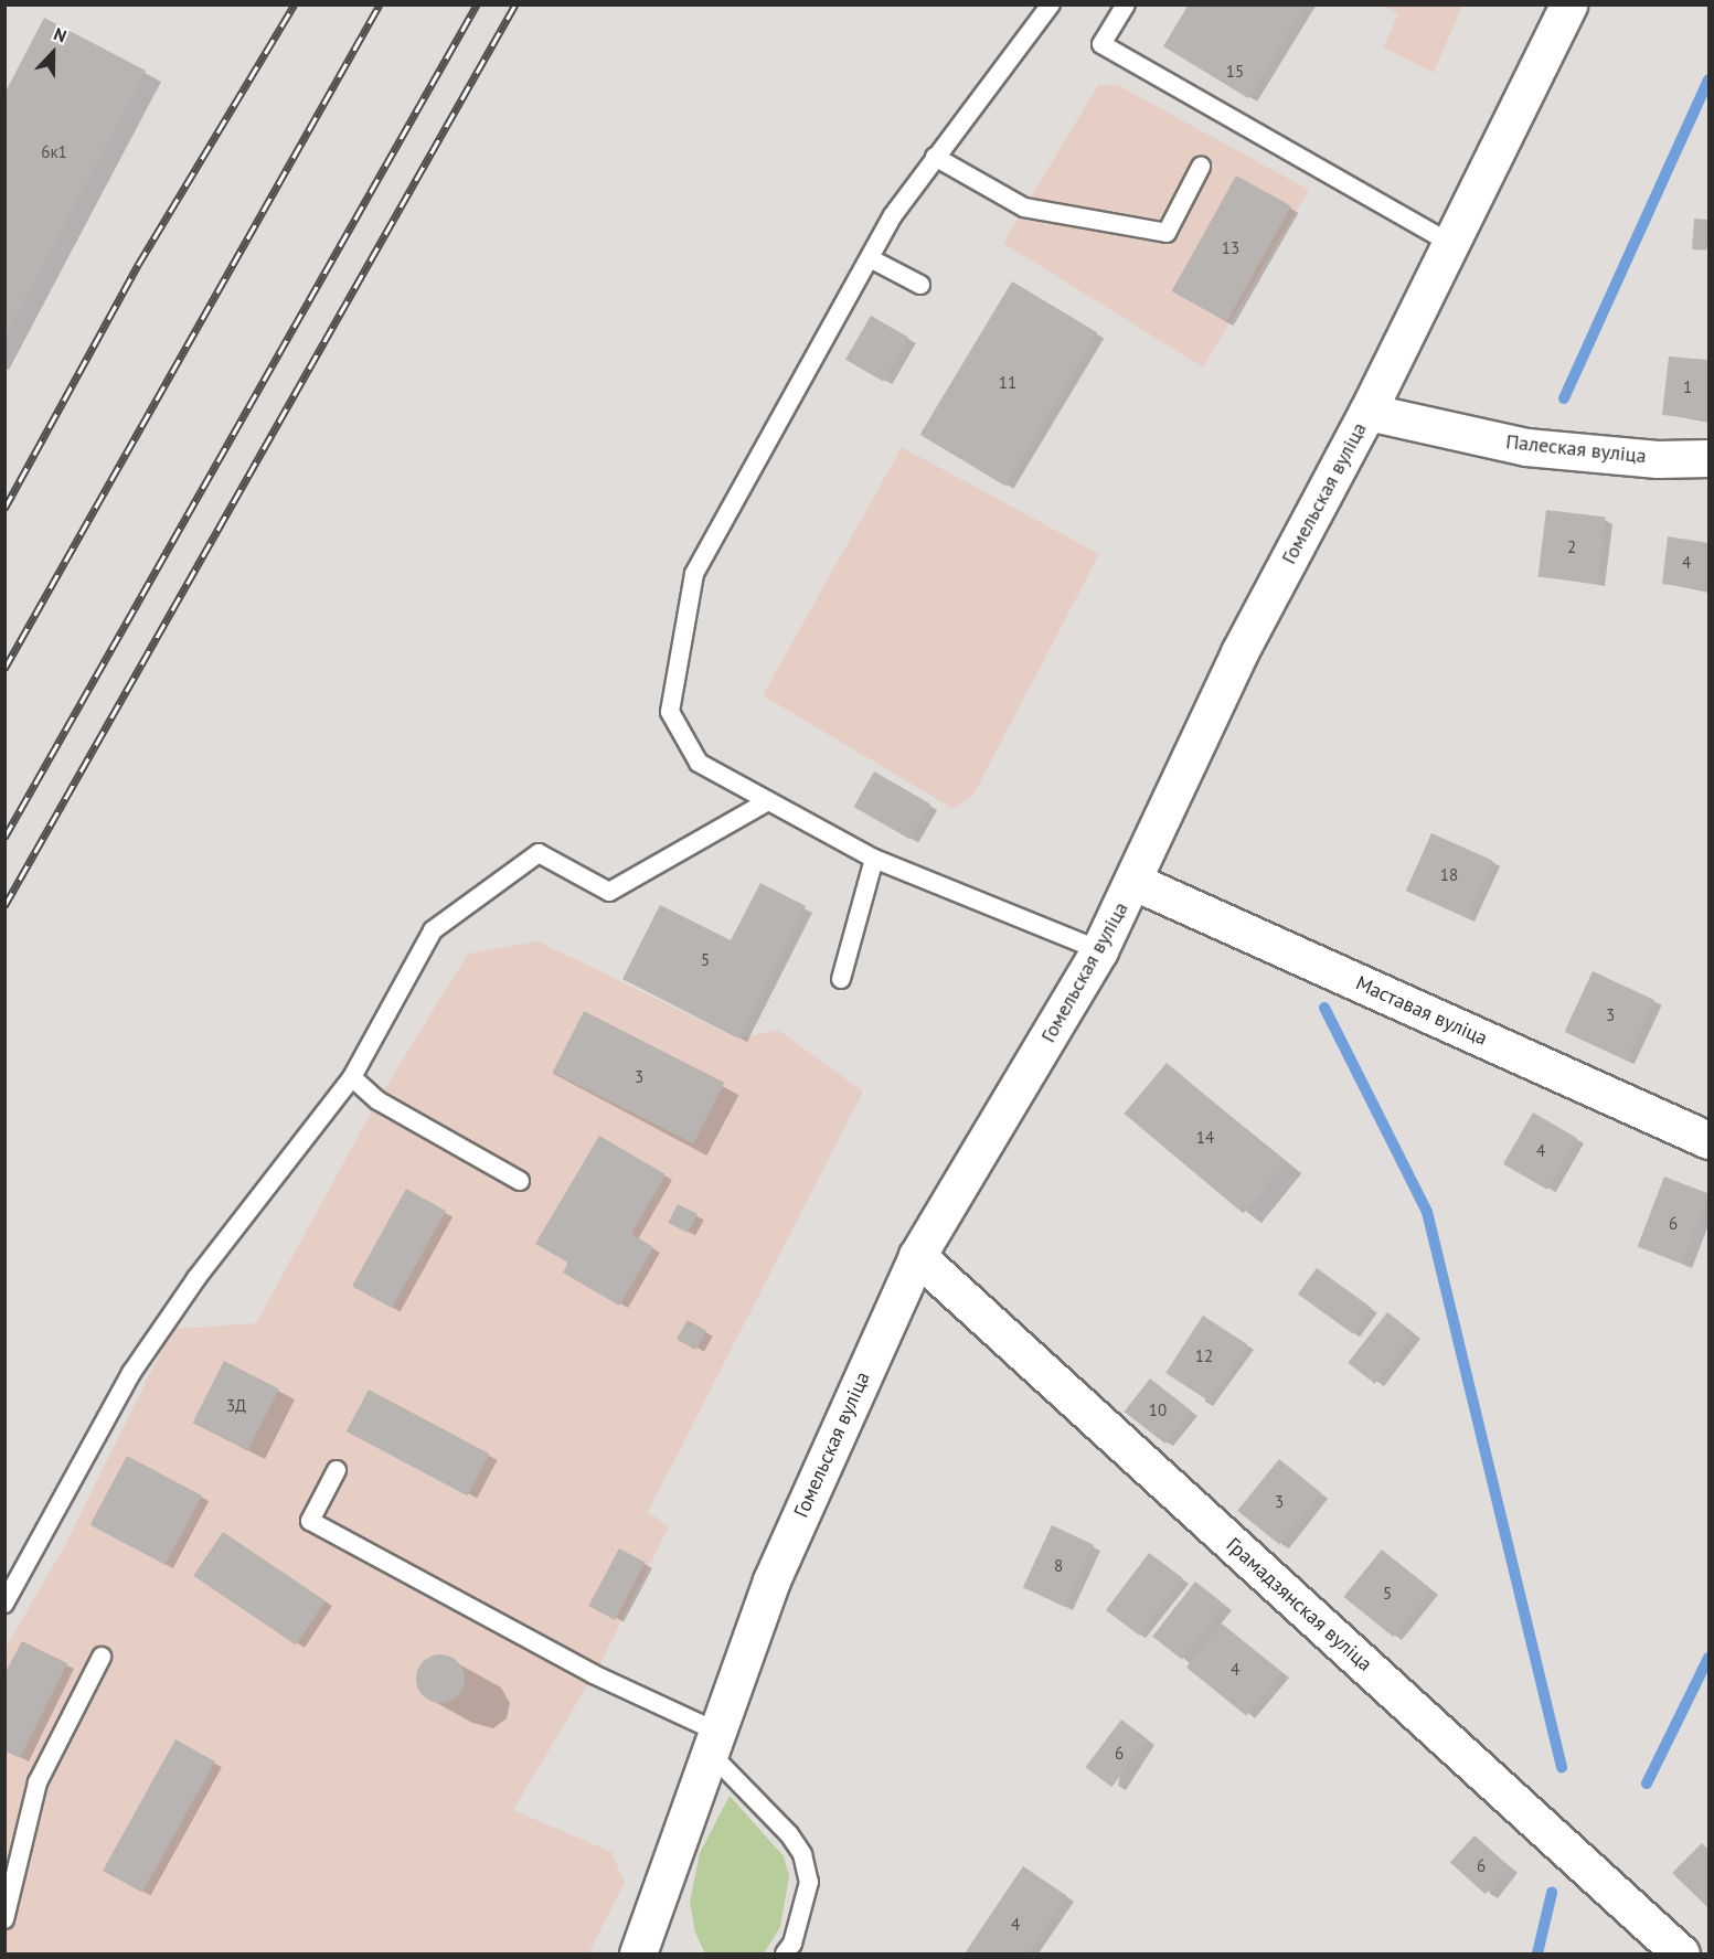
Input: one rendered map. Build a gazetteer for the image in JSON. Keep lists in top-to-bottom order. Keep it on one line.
{"streets":{"street":["Палеская вуліца","Гомельская вуліца","Маставая вуліца","Грамадзянская вуліца"]},"crossings":[["Палеская вуліца","Гомельская вуліца"],["Гомельская вуліца","Маставая вуліца"],["Гомельская вуліца","Грамадзянская вуліца"]],"house_numbers":["15","6к1","13","11","1","2","4","18","5","3","3","14","4","6","12","3Д","10","3","8","5","4","6","6","4"],"north":"top"}
